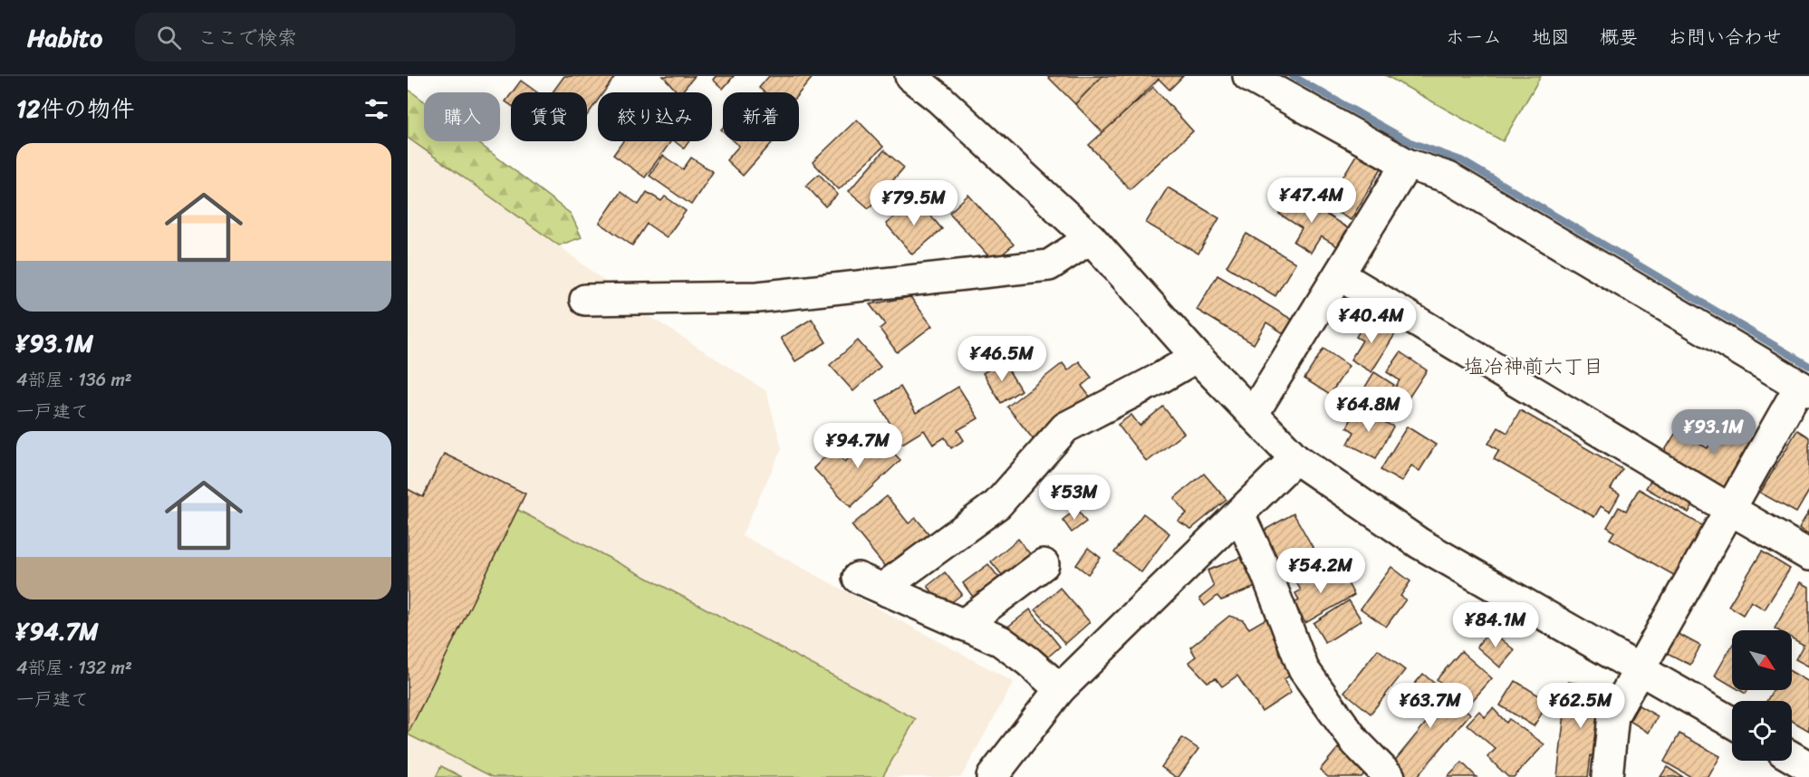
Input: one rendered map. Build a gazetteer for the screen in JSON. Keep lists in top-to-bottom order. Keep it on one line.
{"districts":["塩冶神前六丁目"],"north":"bottom right","page":{"header":"Habito","search":"ここで検索","nav":["ホーム","地図","概要","お問い合わせ"],"heading":"12件の物件","chip":["購入","賃貸","絞り込み","新着"],"list":[{"name":"¥93.1M","note":"4部屋 · 136 m² · 一戸建て"},{"name":"¥94.7M","note":"4部屋 · 132 m² · 一戸建て"}],"price":["¥47.4M","¥79.5M","¥40.4M","¥46.5M","¥64.8M","¥93.1M","¥94.7M","¥53M","¥54.2M","¥84.1M","¥63.7M","¥62.5M"]}}
